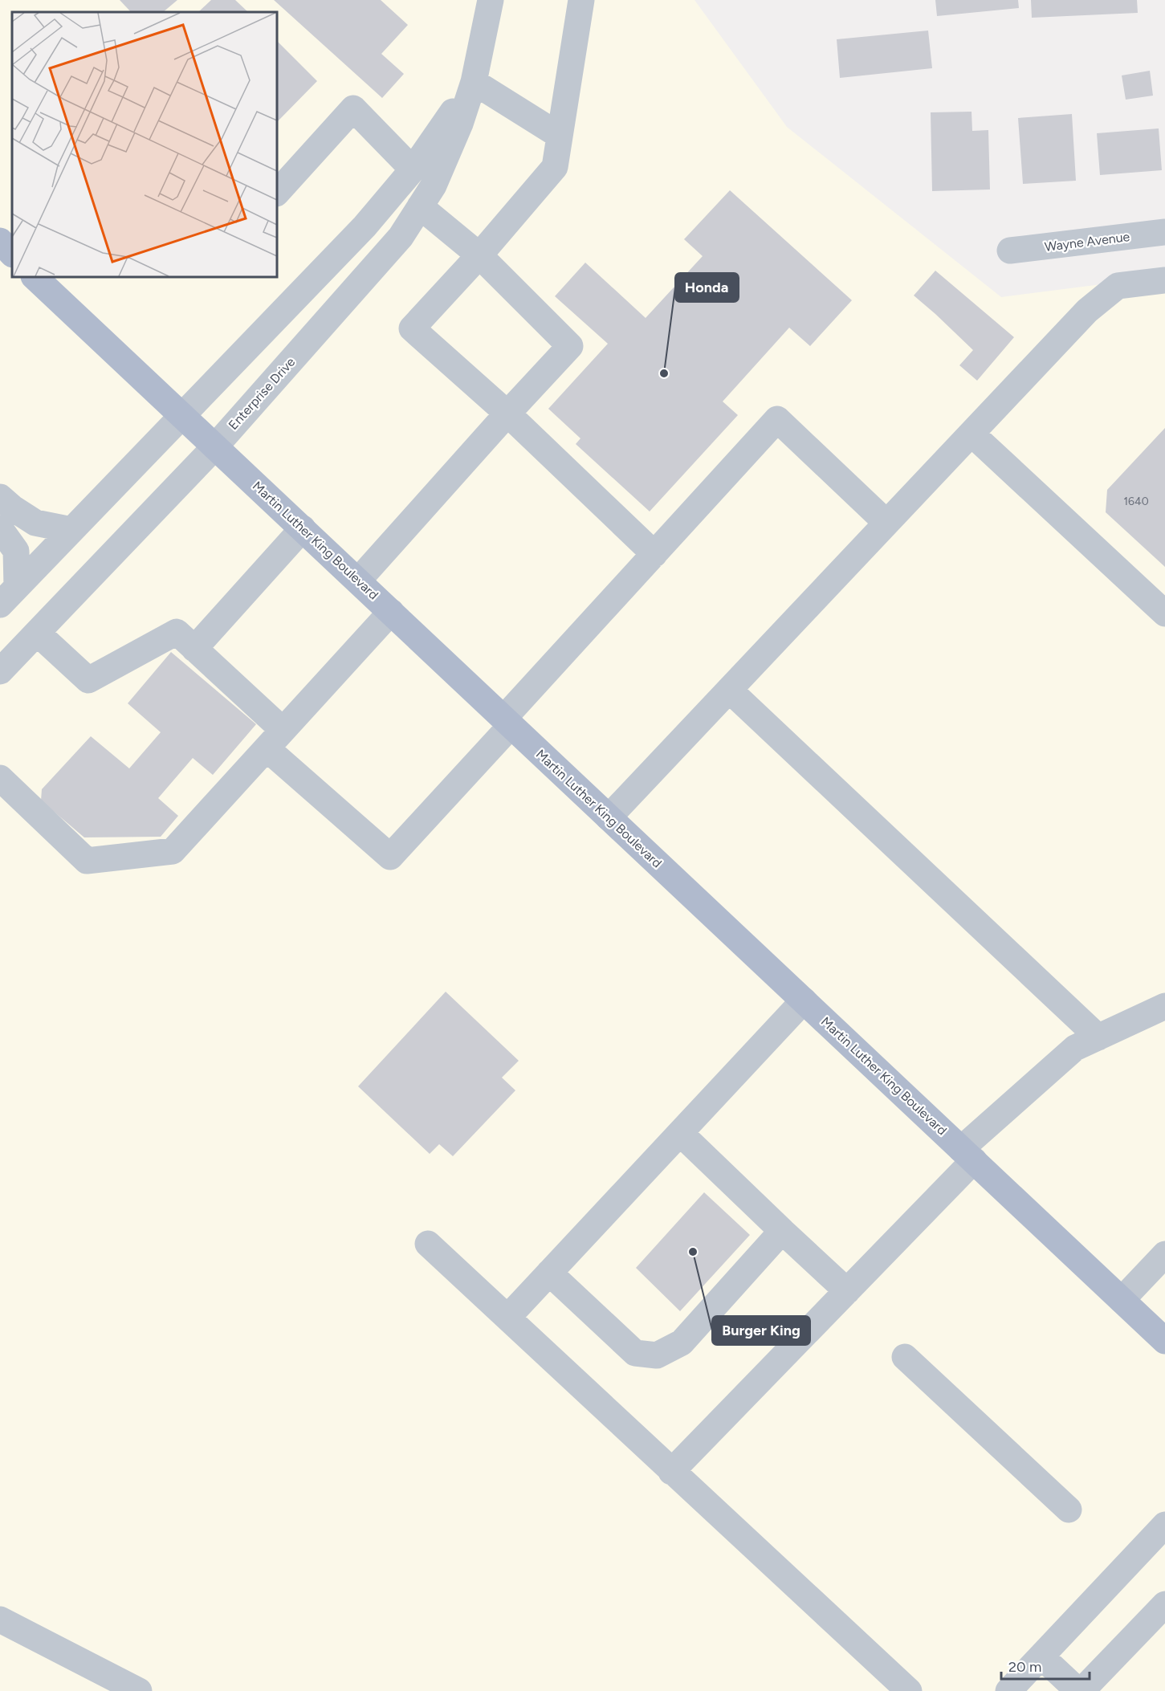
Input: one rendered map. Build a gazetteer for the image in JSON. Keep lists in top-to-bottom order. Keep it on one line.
{"streets":{"main road":["Martin Luther King Boulevard"],"street":["Wayne Avenue","Enterprise Drive"]},"crossings":[["Enterprise Drive","Martin Luther King Boulevard"]],"places":["Honda","Burger King"],"house_numbers":["1640"],"scale_bar":"20 m"}
